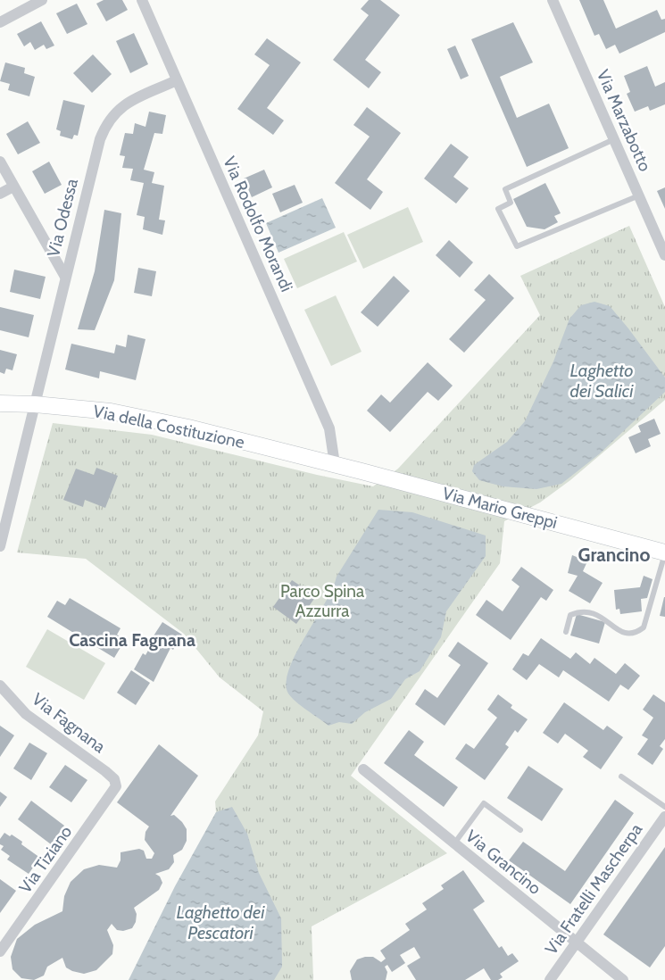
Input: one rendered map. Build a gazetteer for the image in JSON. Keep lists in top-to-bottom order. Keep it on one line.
{"streets":{"main road":["Via della Costituzione","Via Mario Greppi"],"street":["Via Marzabotto","Via Odessa","Via Rodolfo Morandi","Via Fagnana","Via Tiziano","Via Grancino","Via Fratelli Mascherpa"]},"crossings":[["Via Odessa","Via Rodolfo Morandi"],["Via Odessa","Via della Costituzione"],["Via Rodolfo Morandi","Via della Costituzione"],["Via Rodolfo Morandi","Via Mario Greppi"],["Via della Costituzione","Via Mario Greppi"],["Via Fagnana","Via Tiziano"],["Via Grancino","Via Fratelli Mascherpa"]],"districts":["Grancino","Cascina Fagnana"],"water":["Laghetto dei Salici","Laghetto dei Pescatori"],"parks":["Parco Spina Azzurra"]}
